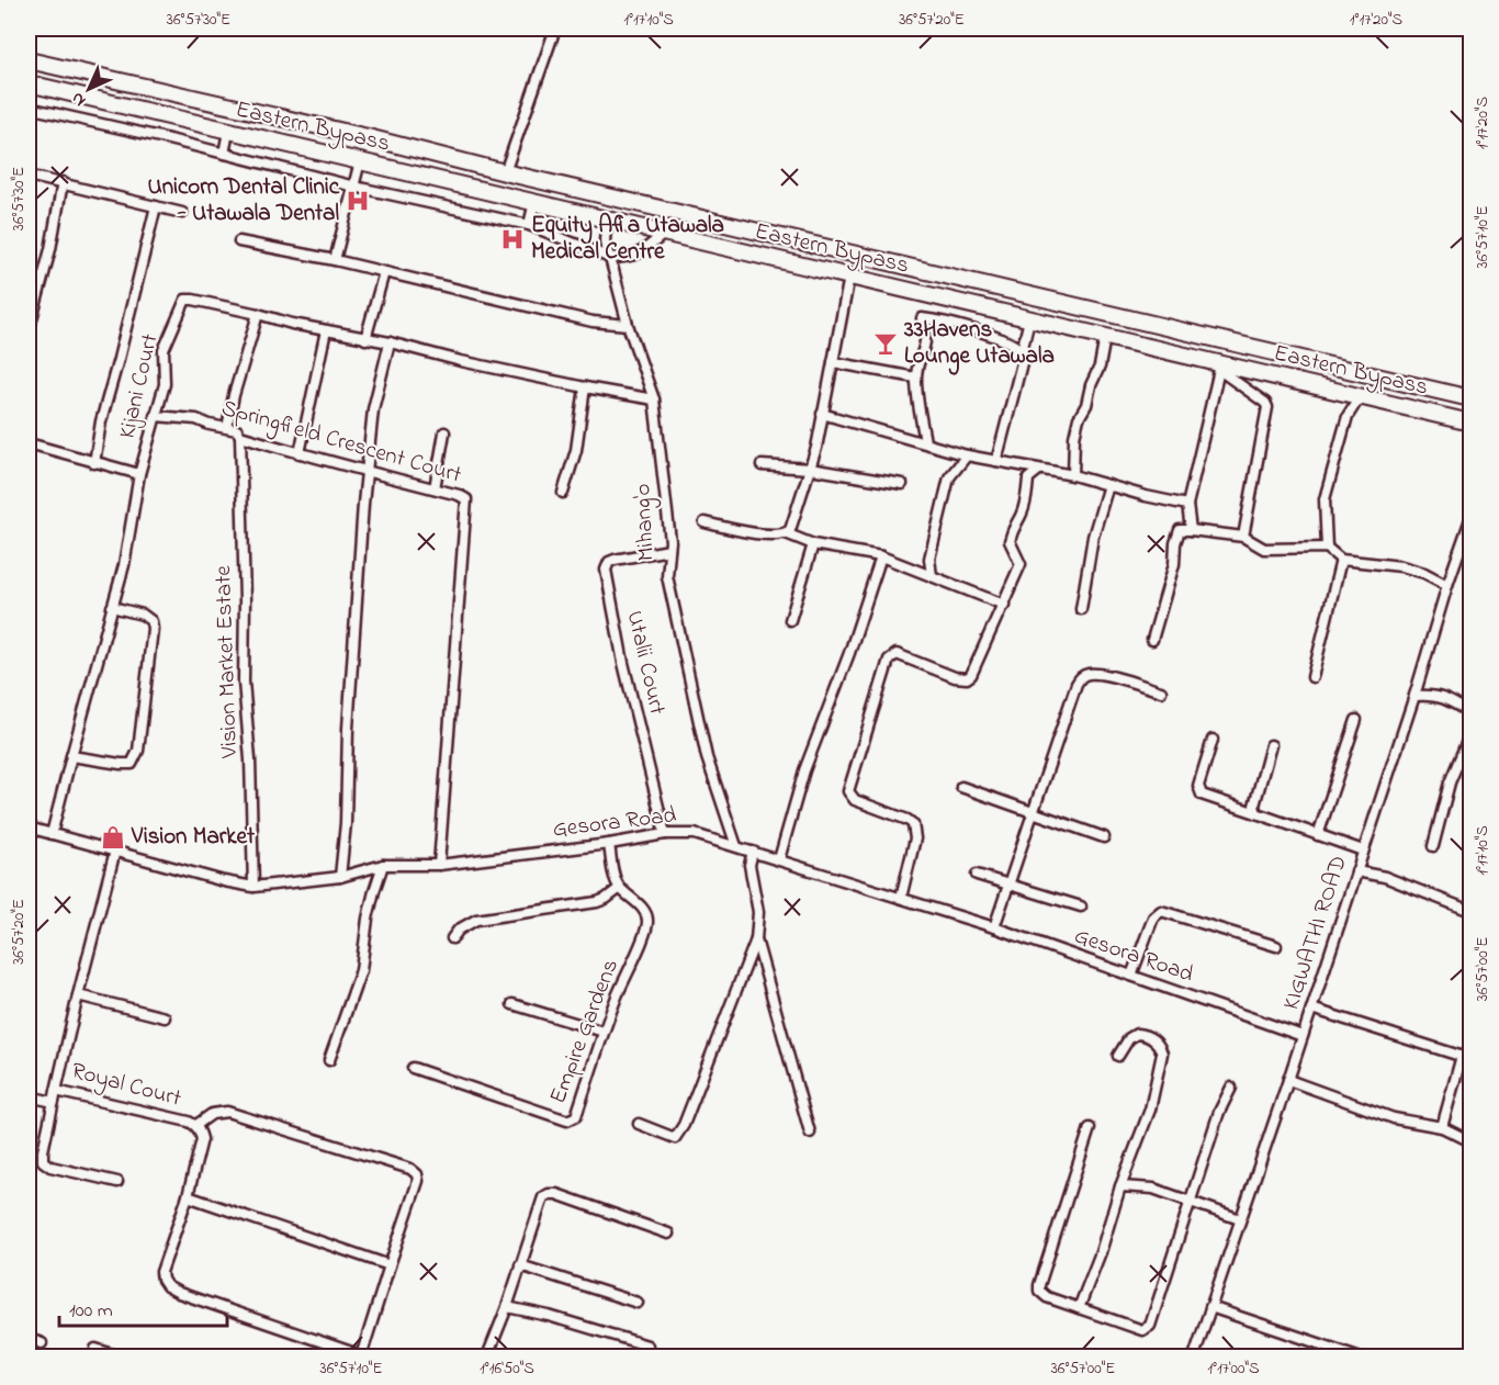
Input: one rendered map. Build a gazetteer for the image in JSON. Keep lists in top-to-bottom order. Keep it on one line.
{"streets":{"main road":["Eastern Bypass"],"street":["Kijani Court","Springfield Crescent Court","Mihang'o","Vision Market Estate","Utalii Court","Gesora Road","KIGWATHI ROAD","Empire Gardens","Royal Court"]},"crossings":[["Eastern Bypass","Mihang'o"],["Kijani Court","Springfield Crescent Court"],["Kijani Court","Mihang'o"],["Kijani Court","Gesora Road"],["Springfield Crescent Court","Vision Market Estate"],["Springfield Crescent Court","Gesora Road"],["Mihang'o","Utalii Court"],["Mihang'o","Gesora Road"],["Vision Market Estate","Gesora Road"],["Utalii Court","Gesora Road"],["Gesora Road","KIGWATHI ROAD"],["Gesora Road","Empire Gardens"],["Gesora Road","Royal Court"]],"places":{"hospital":["Unicorn Dental Clinic - Utawala Dental","Equity Afia Utawala Medical Centre"],"bar":["33Havens Lounge Utawala"],"shop":["Vision Market"]},"scale_bar":"100 m","north":"bottom left","coordinates":["36°57'30\"E","1°17'10\"S","36°57'20\"E","1°17'20\"S","36°57'10\"E","36°57'00\"E","1°16'50\"S","1°17'00\"S"]}
